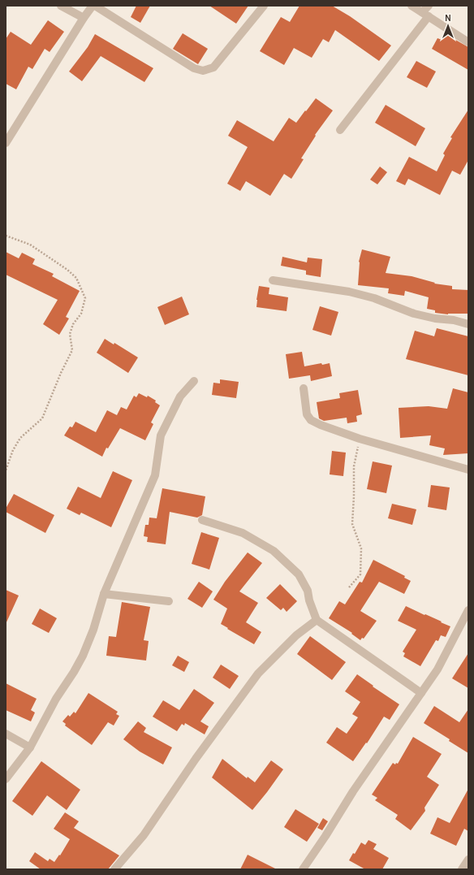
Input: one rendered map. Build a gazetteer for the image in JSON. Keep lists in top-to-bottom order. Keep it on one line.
{"north":"top"}
